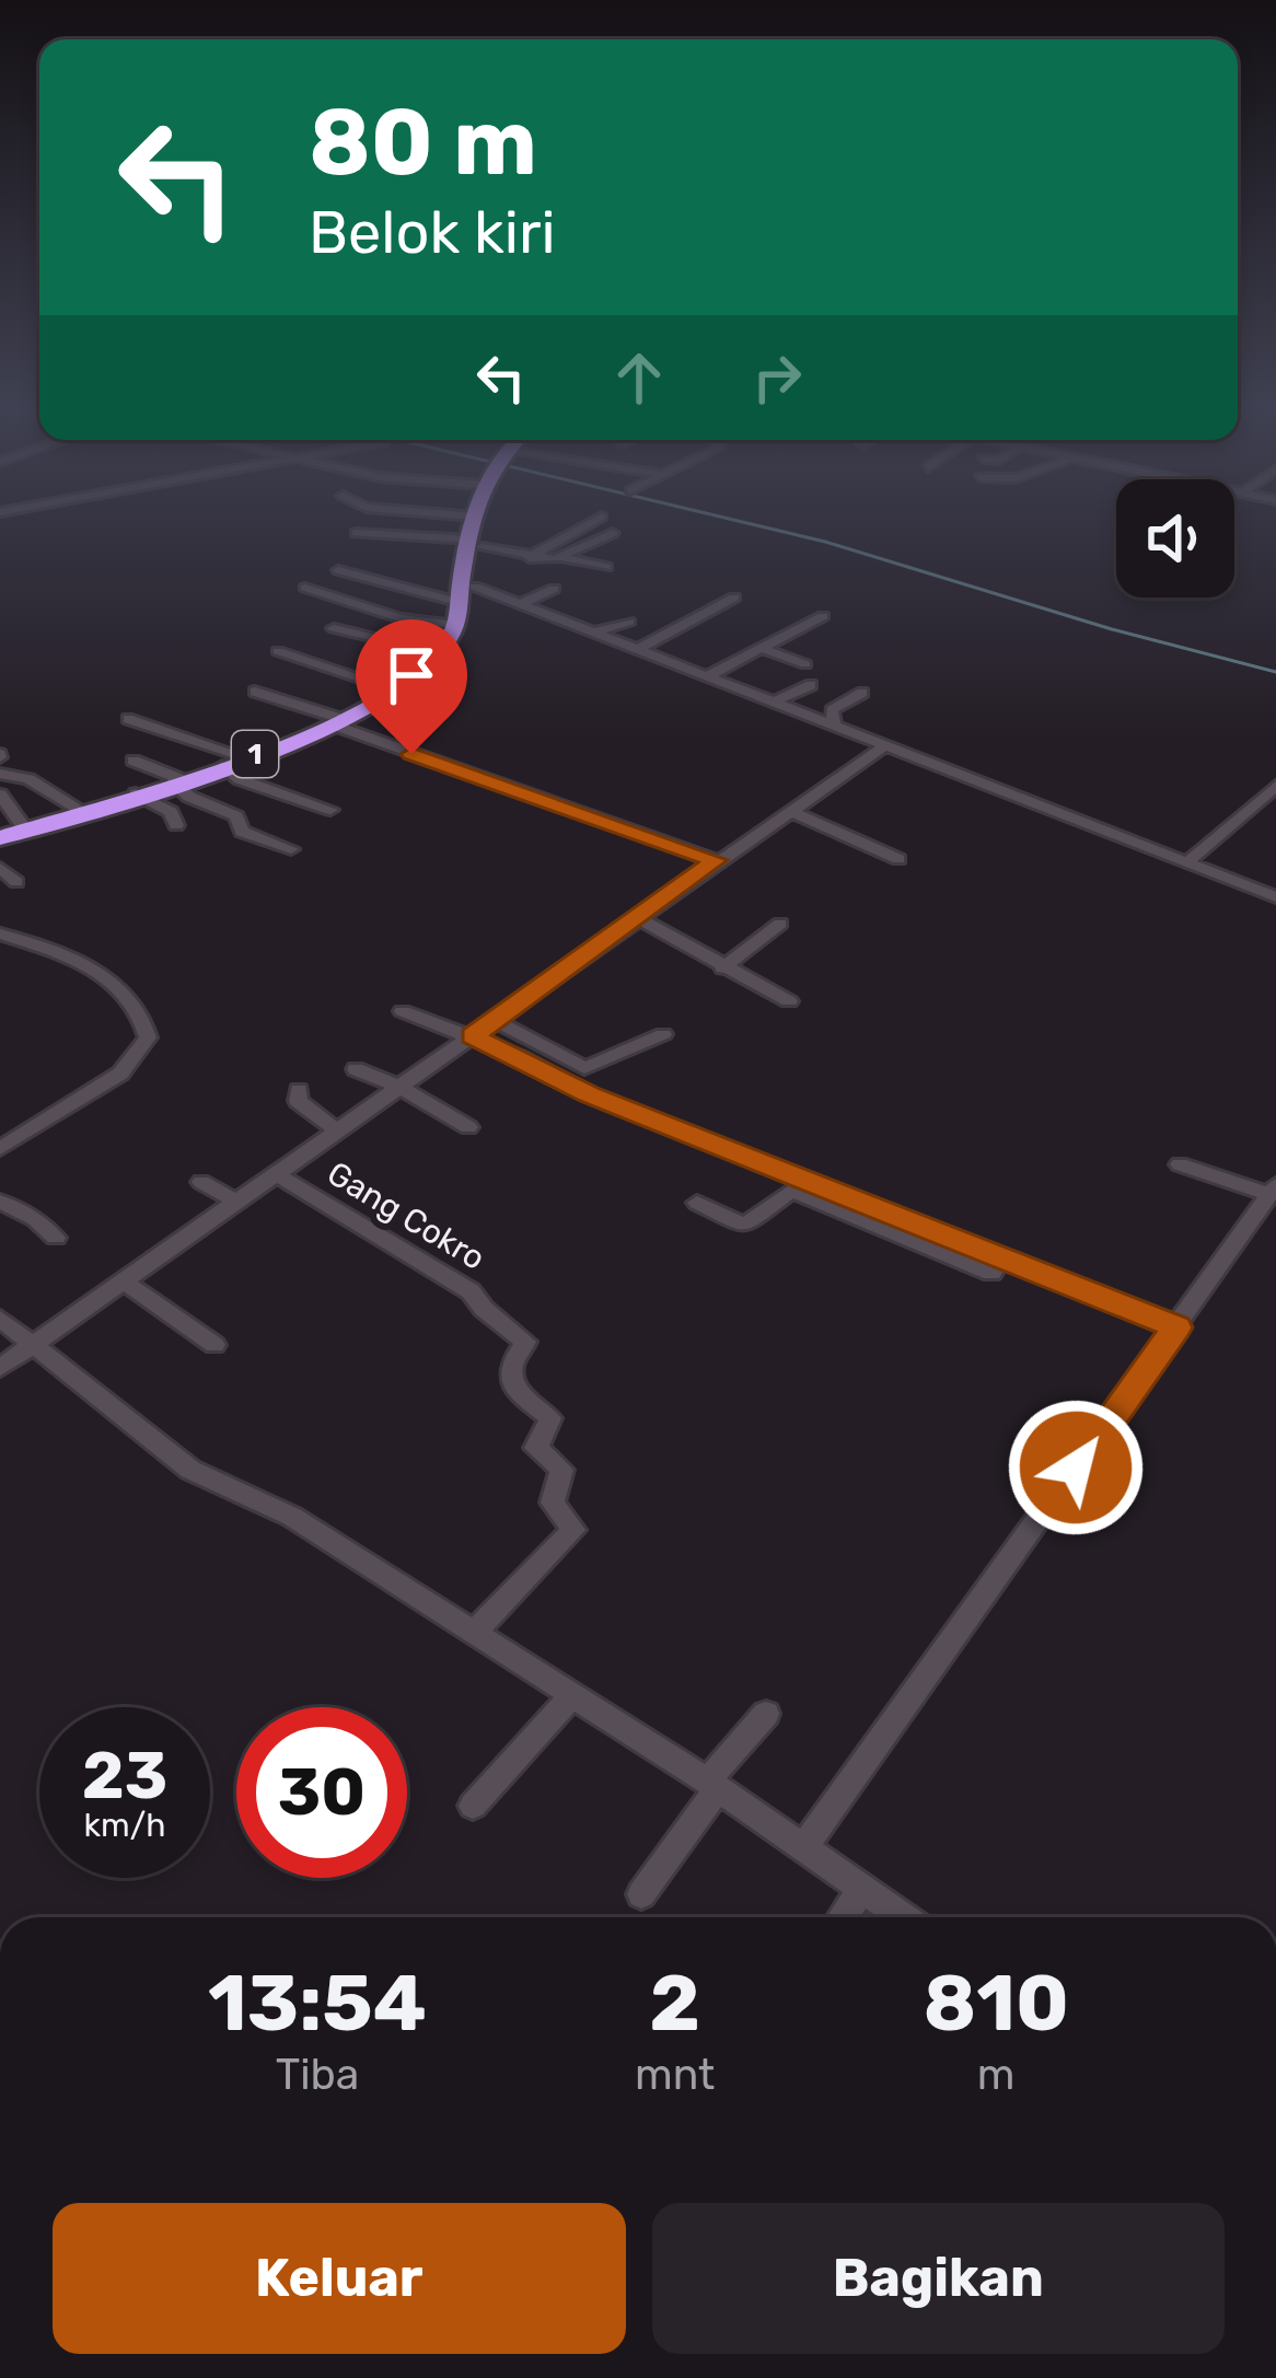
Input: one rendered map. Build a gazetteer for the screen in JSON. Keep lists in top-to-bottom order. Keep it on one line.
{"streets":{"highway":["1"],"street":["Gang Cokro"]},"page":{"turn":["80 m","Belok kiri"],"speed":"23 km/h","limit":"30","eta":["13:54","Tiba","2","mnt","810","m"],"buttons":["Keluar","Bagikan"]}}
